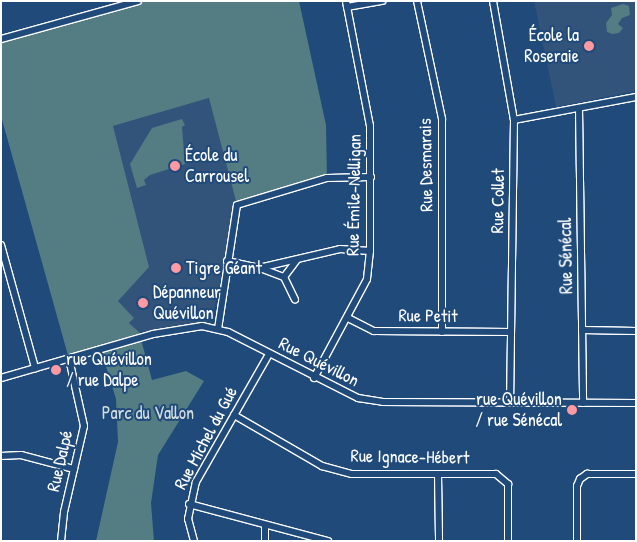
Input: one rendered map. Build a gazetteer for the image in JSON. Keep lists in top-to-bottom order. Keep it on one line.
{"streets":{"street":["Rue Desmarais","Rue Émile-Nelligan","Rue Collet","Rue Sénécal","Rue Petit","Rue Quévillon","Rue Michel du Gué","Rue Ignace-Hébert","Rue Dalpé"]},"crossings":[["Rue Desmarais","Rue Petit"],["Rue Émile-Nelligan","Rue Petit"],["Rue Émile-Nelligan","Rue Quévillon"],["Rue Collet","Rue Petit"],["Rue Collet","Rue Quévillon"],["Rue Sénécal","Rue Quévillon"],["Rue Quévillon","Rue Michel du Gué"],["Rue Quévillon","Rue Dalpé"],["Rue Michel du Gué","Rue Ignace-Hébert"]],"parks":["Parc du Vallon"],"places":["École la Roseraie","École du Carrousel","Tigre Géant","Dépanneur Quévillon","rue Quévillon / rue Dalpe","rue Quévillon / rue Sénécal"]}
